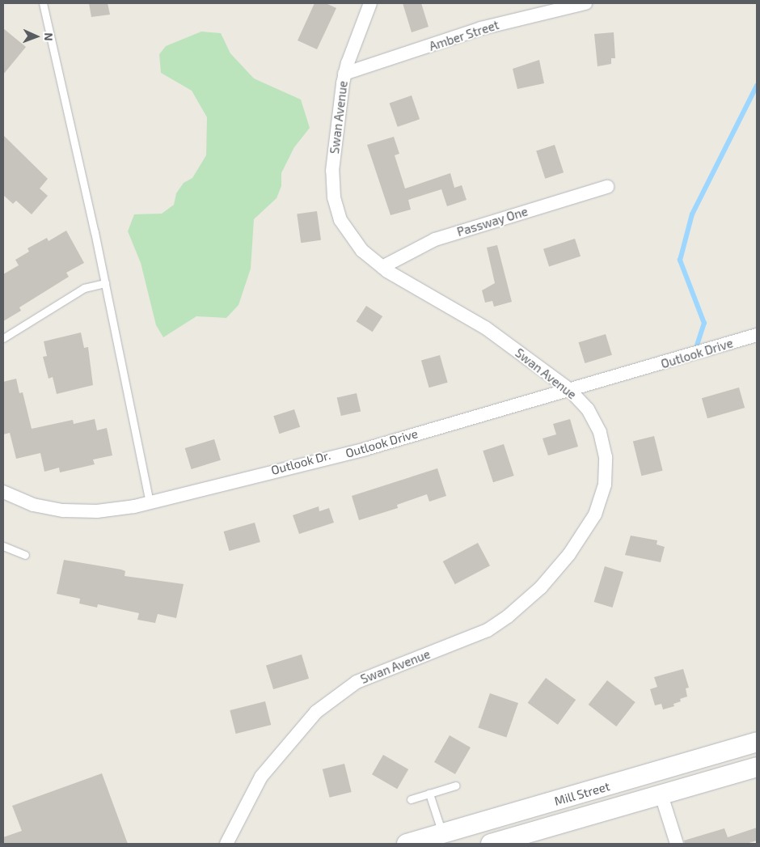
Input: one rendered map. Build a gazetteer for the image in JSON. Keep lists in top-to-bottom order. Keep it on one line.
{"streets":{"main road":["Mill Street"],"street":["Amber Street","Swan Avenue","Passway One","Outlook Drive"]},"crossings":[["Amber Street","Swan Avenue"],["Swan Avenue","Passway One"],["Swan Avenue","Outlook Drive"]],"north":"right"}
